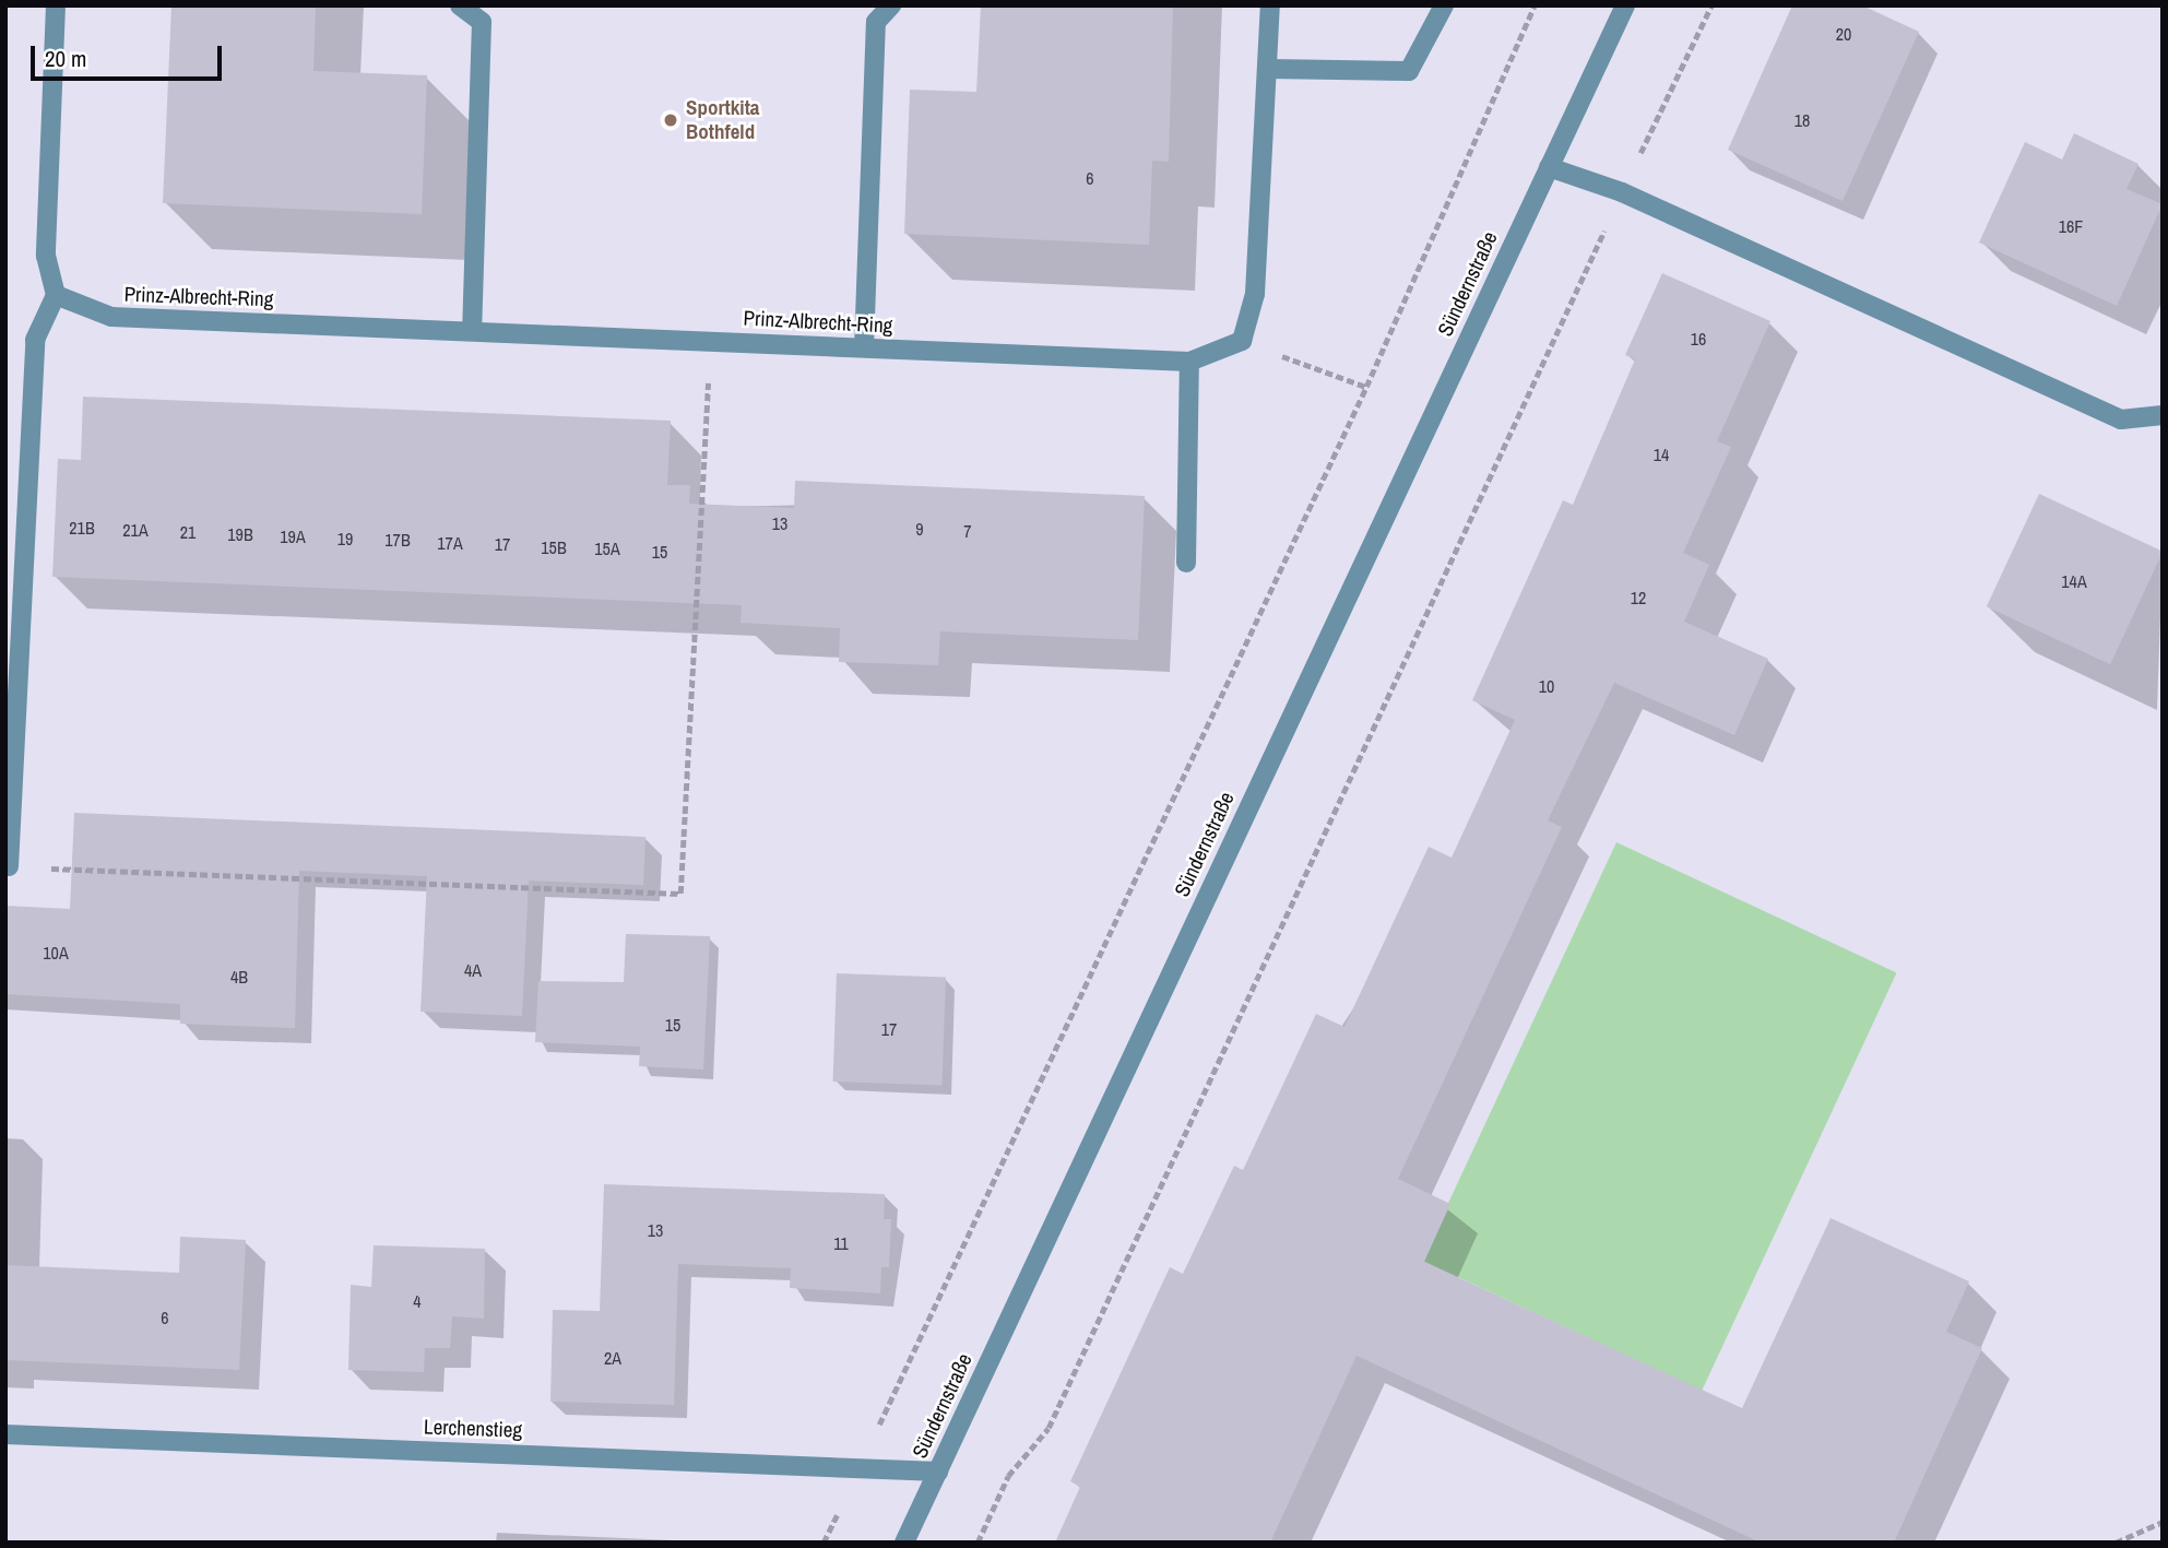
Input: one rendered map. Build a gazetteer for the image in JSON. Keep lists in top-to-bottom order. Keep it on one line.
{"streets":{"street":["Sündernstraße","Prinz-Albrecht-Ring","Lerchenstieg"]},"crossings":[["Sündernstraße","Lerchenstieg"]],"places":["Sportkita Bothfeld"],"house_numbers":["20","18","6","16F","16","14","13","21B","9","21A","7","21","19B","19A","19","17B","17A","17","15B","15A","15","14A","12","10","10A","4A","4B","15","17","13","11","4","6","2A"],"scale_bar":"20 m"}
